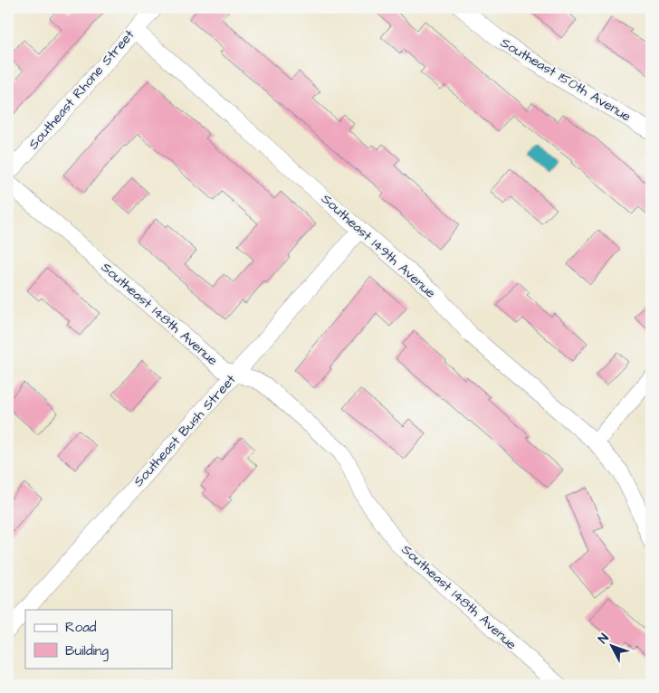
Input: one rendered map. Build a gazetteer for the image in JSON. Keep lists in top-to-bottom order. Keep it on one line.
{"streets":{"street":["Southeast 150th Avenue","Southeast Rhone Street","Southeast 149th Avenue","Southeast 148th Avenue","Southeast Bush Street"]},"crossings":[["Southeast Rhone Street","Southeast 149th Avenue"],["Southeast 149th Avenue","Southeast Bush Street"],["Southeast 148th Avenue","Southeast Bush Street"]],"legend":["Road","Building"],"north":"top left"}
